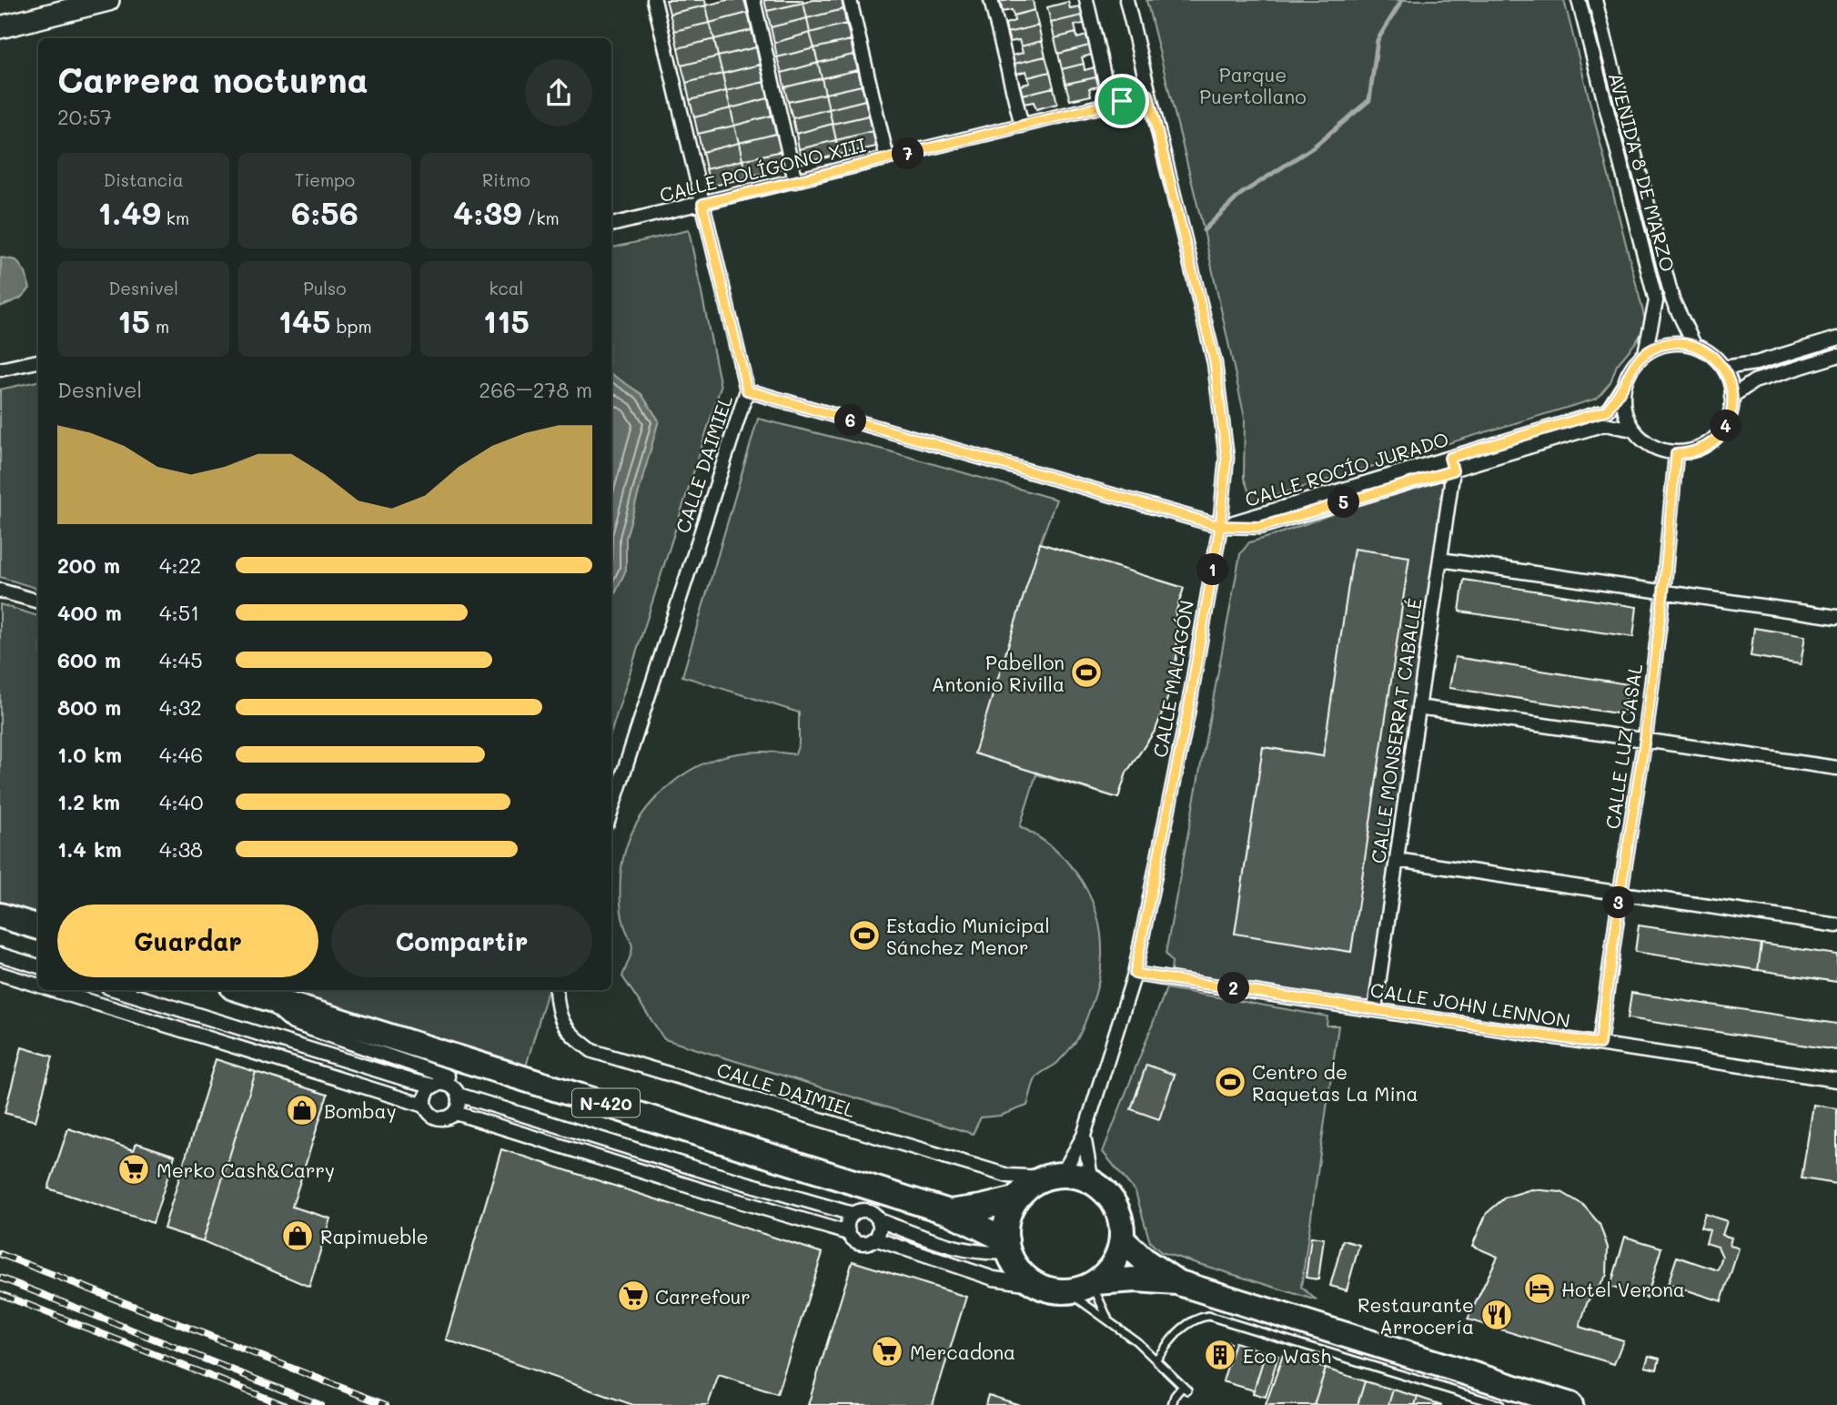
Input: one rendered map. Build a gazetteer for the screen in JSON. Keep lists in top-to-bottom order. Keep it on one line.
{"streets":{"highway":["N-420"],"street":["CALLE POLÍGONO XIII","AVENIDA 8 DE MARZO","CALLE DAIMIEL","CALLE ROCÍO JURADO","CALLE MALAGÓN","CALLE MONSERRAT CABALLÉ","CALLE LUZ CASAL","CALLE JOHN LENNON"]},"crossings":[["CALLE POLÍGONO XIII","CALLE DAIMIEL"],["CALLE POLÍGONO XIII","CALLE MALAGÓN"],["AVENIDA 8 DE MARZO","CALLE ROCÍO JURADO"],["AVENIDA 8 DE MARZO","CALLE LUZ CASAL"],["CALLE DAIMIEL","CALLE MALAGÓN"],["CALLE DAIMIEL","N-420"],["CALLE ROCÍO JURADO","CALLE MALAGÓN"],["CALLE ROCÍO JURADO","CALLE MONSERRAT CABALLÉ"],["CALLE ROCÍO JURADO","CALLE LUZ CASAL"],["CALLE MALAGÓN","CALLE JOHN LENNON"],["CALLE MALAGÓN","N-420"],["CALLE MONSERRAT CABALLÉ","CALLE JOHN LENNON"],["CALLE LUZ CASAL","CALLE JOHN LENNON"]],"parks":["Parque Puertollano"],"places":{"sports":["Pabellon Antonio Rivilla","Estadio Municipal Sánchez Menor","Centro de Raquetas La Mina"],"shop":["Bombay","Rapimueble"],"supermarket":["Merko Cash&Carry","Carrefour","Mercadona"],"hotel":["Hotel Verona"],"restaurant":["Restaurante Arrocería"],"building":["Eco Wash"]},"page":{"heading":["Carrera nocturna","20:57"],"pins":["7","6","4","5","1","3","2"],"stats":[["Distancia","1.49 km"],["Tiempo","6:56"],["Ritmo","4:39 /km"],["Desnivel","15 m"],["Pulso","145 bpm"],["kcal","115"]],"chart":["Desnivel","266–278 m"],"list":[{"name":"200 m","note":"4:22"},{"name":"400 m","note":"4:51"},{"name":"600 m","note":"4:45"},{"name":"800 m","note":"4:32"},{"name":"1.0 km","note":"4:46"},{"name":"1.2 km","note":"4:40"},{"name":"1.4 km","note":"4:38"}],"buttons":["Guardar","Compartir"]}}
